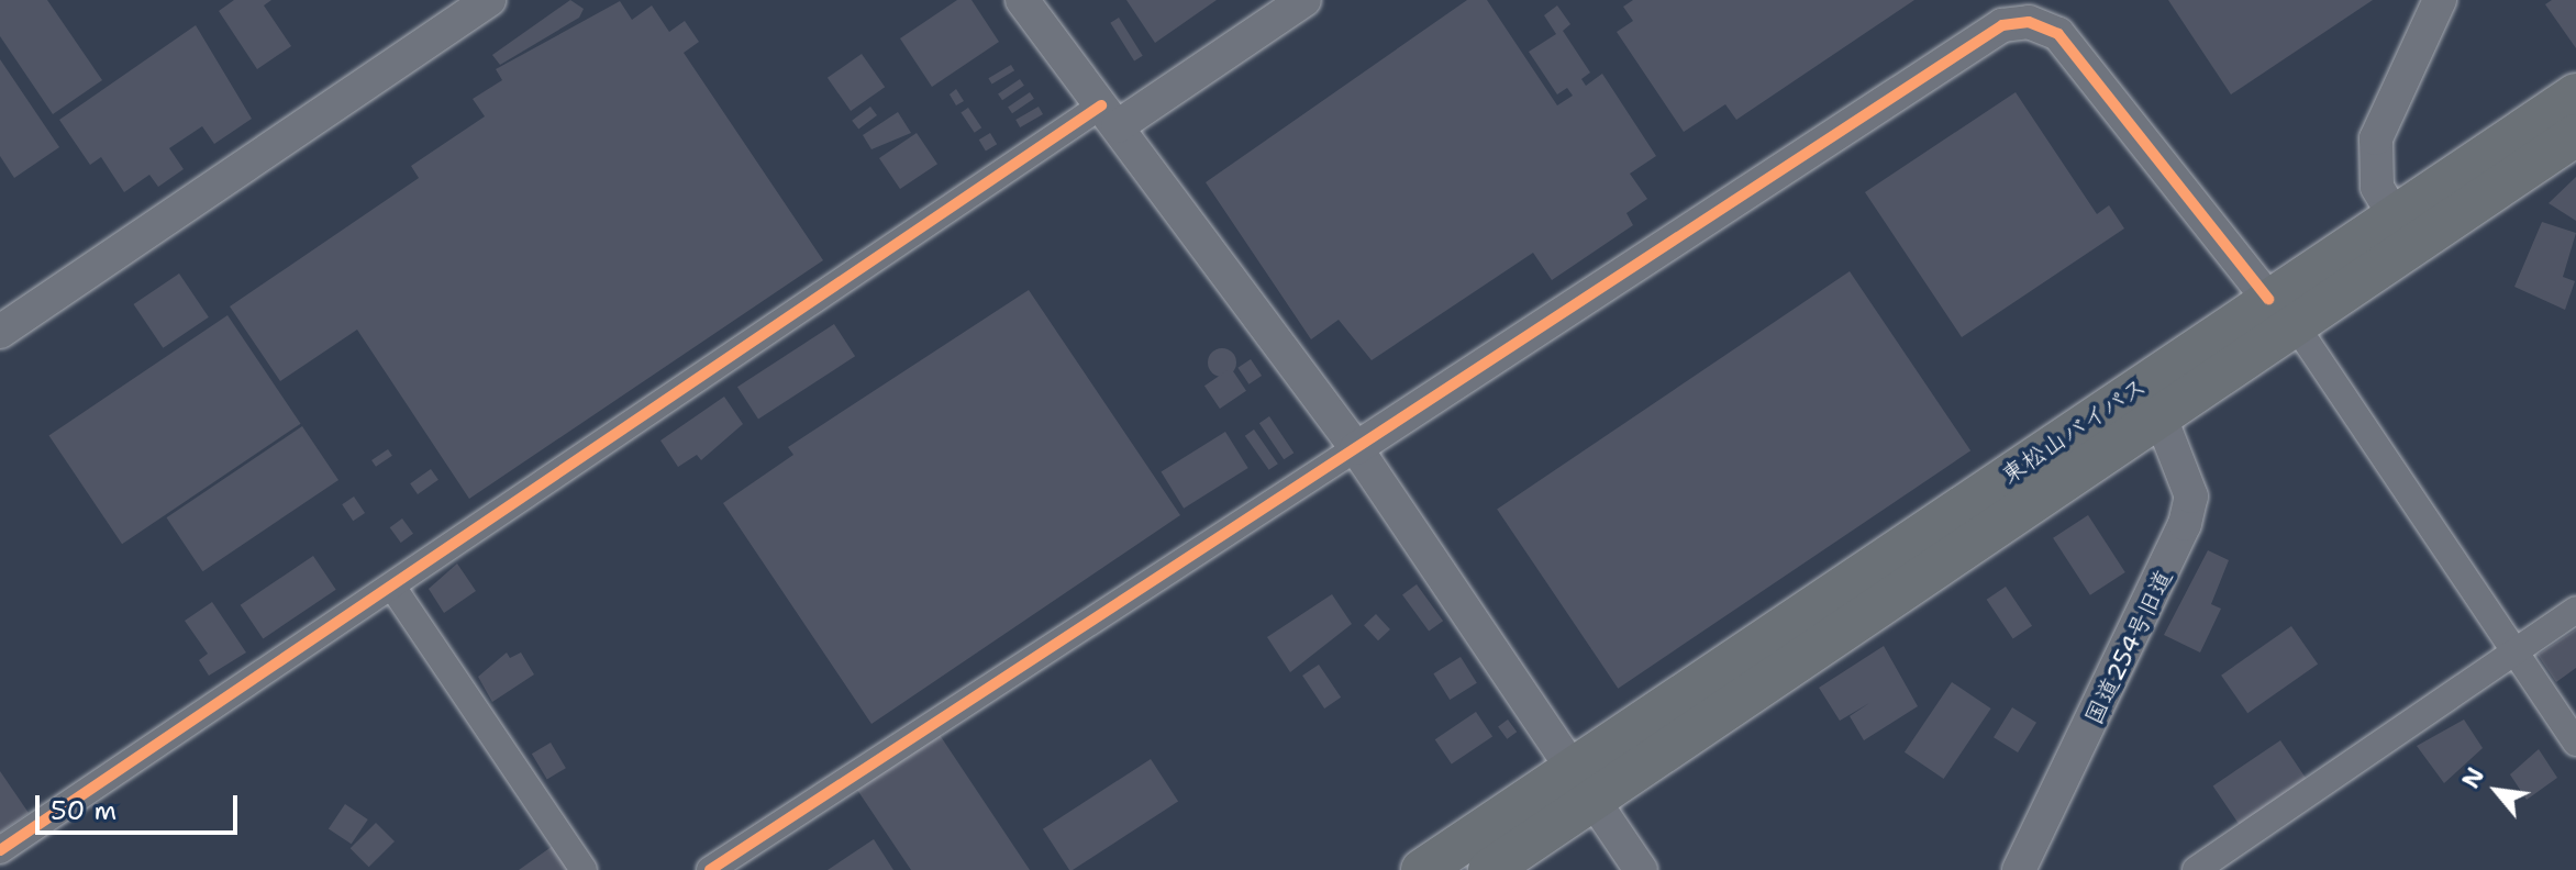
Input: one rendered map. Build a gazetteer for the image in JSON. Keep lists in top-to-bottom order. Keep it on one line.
{"streets":{"highway":["東松山バイパス"],"street":["国道254号旧道"]},"crossings":[["東松山バイパス","国道254号旧道"]],"scale_bar":"50 m","north":"top left"}
